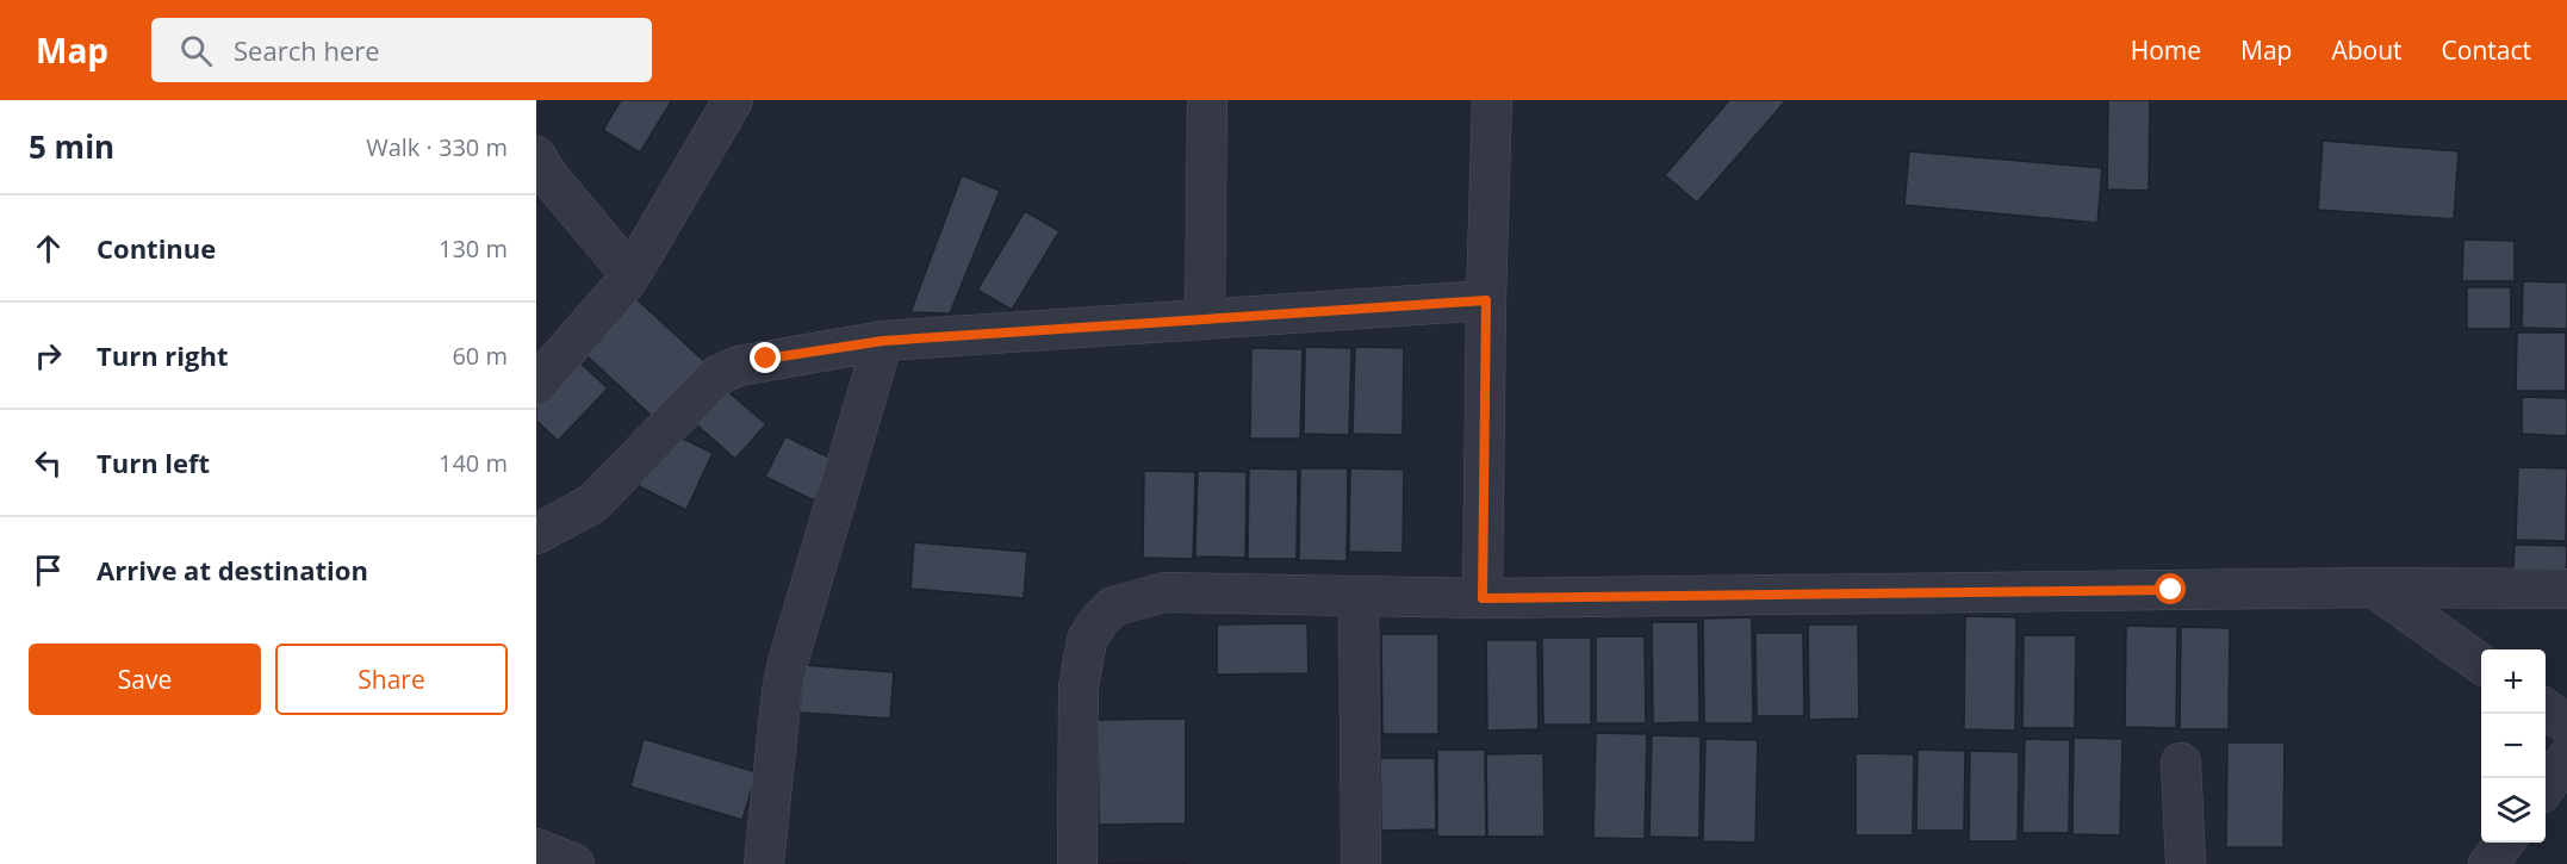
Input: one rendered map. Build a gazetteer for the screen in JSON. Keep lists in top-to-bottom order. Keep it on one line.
{"page":{"header":"Map","search":"Search here","nav":["Home","Map","About","Contact"],"heading":["5 min","Walk · 330 m"],"list":[["Continue","130 m"],["Turn right","60 m"],["Turn left","140 m"],"Arrive at destination"],"buttons":["Save","Share"],"map_buttons":["+","−"]}}
